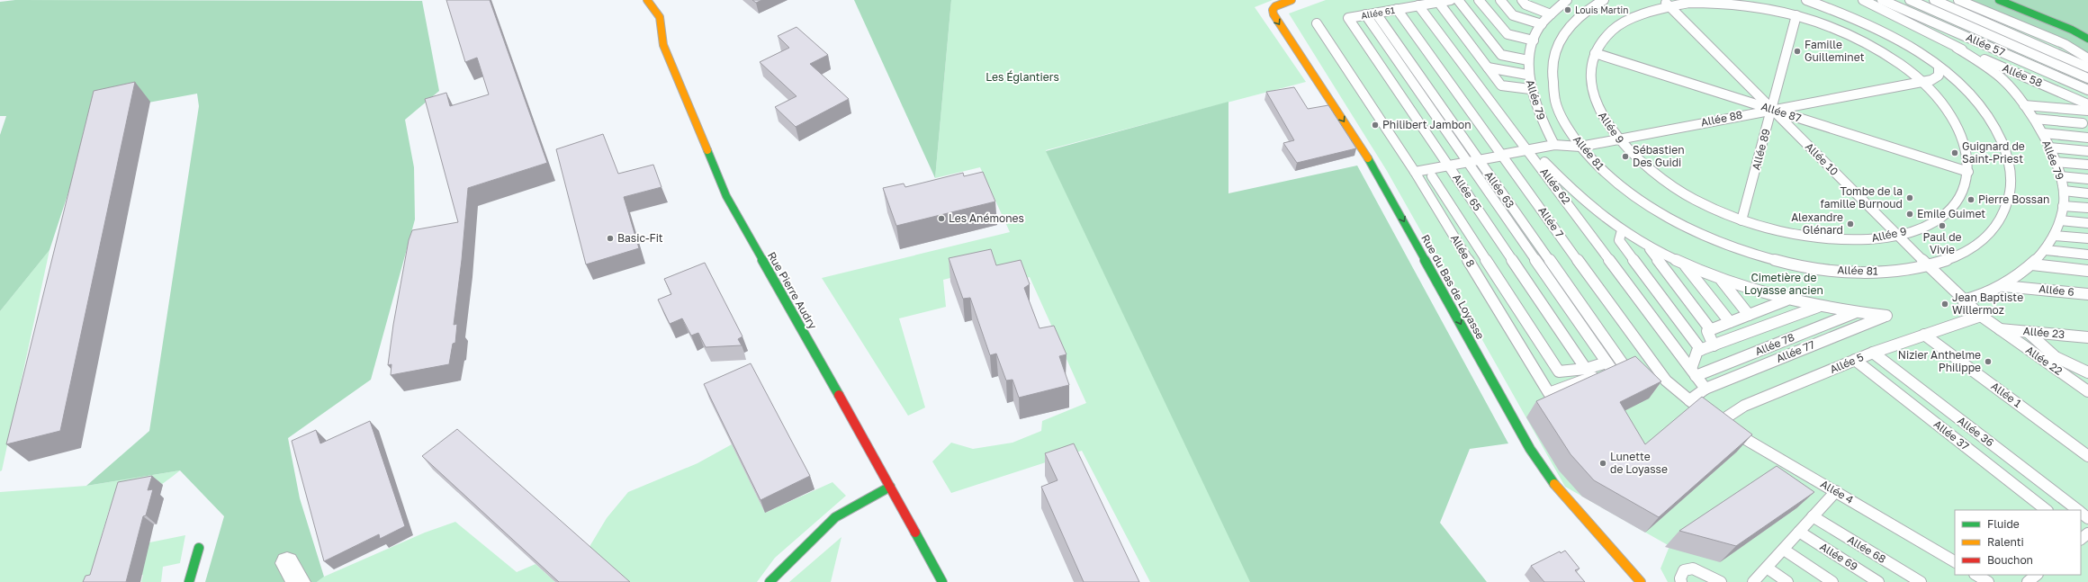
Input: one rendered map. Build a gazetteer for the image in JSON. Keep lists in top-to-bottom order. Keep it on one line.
{"streets":{"street":["Rue du Bas de Loyasse","Rue Pierre Audry"],"lane":["Allée 61","Allée 57","Allée 58","Allée 79","Allée 87","Allée 88","Allée 9","Allée 89","Allée 81","Allée 10","Allée 62","Allée 63","Allée 65","Allée 7","Allée 8","Allée 6","Allée 23","Allée 78","Allée 77","Allée 22","Allée 5","Allée 1","Allée 36","Allée 37","Allée 4","Allée 68","Allée 69"]},"crossings":[["Allée 61","Allée 62"],["Allée 61","Allée 63"],["Allée 61","Allée 65"],["Allée 61","Allée 7"],["Allée 58","Allée 79"],["Allée 79","Allée 88"],["Allée 79","Allée 10"],["Allée 79","Allée 6"],["Allée 87","Allée 88"],["Allée 87","Allée 9"],["Allée 87","Allée 89"],["Allée 87","Allée 10"],["Allée 88","Allée 9"],["Allée 88","Allée 89"],["Allée 88","Allée 81"],["Allée 88","Allée 10"],["Allée 88","Allée 62"],["Allée 88","Allée 63"],["Allée 88","Allée 65"],["Allée 88","Allée 7"],["Allée 88","Allée 8"],["Allée 9","Allée 89"],["Allée 9","Allée 10"],["Allée 89","Allée 10"],["Allée 81","Allée 10"],["Allée 10","Allée 22"],["Allée 10","Allée 5"],["Allée 62","Allée 78"],["Allée 62","Allée 77"],["Allée 63","Allée 8"],["Allée 7","Allée 8"],["Allée 7","Allée 77"],["Allée 7","Allée 5"],["Allée 7","Allée 4"],["Allée 23","Allée 22"],["Allée 78","Allée 77"],["Allée 22","Allée 5"],["Allée 5","Allée 1"],["Allée 5","Allée 36"],["Allée 5","Allée 37"],["Allée 5","Allée 4"]],"one_way":["Rue du Bas de Loyasse"],"parks":["Les Églantiers","Cimetière de Loyasse ancien"],"places":["Louis Martin","Famille Guilleminet","Philibert Jambon","Guignard de Saint-Priest","Sébastien Des Guidi","Tombe de la famille Burnoud","Pierre Bossan","Emile Guimet","Les Anémones","Alexandre Glénard","Paul de Vivie","Basic-Fit","Jean Baptiste Willermoz","Nizier Anthelme Philippe","Lunette de Loyasse"],"legend":["Fluide","Ralenti","Bouchon"]}
